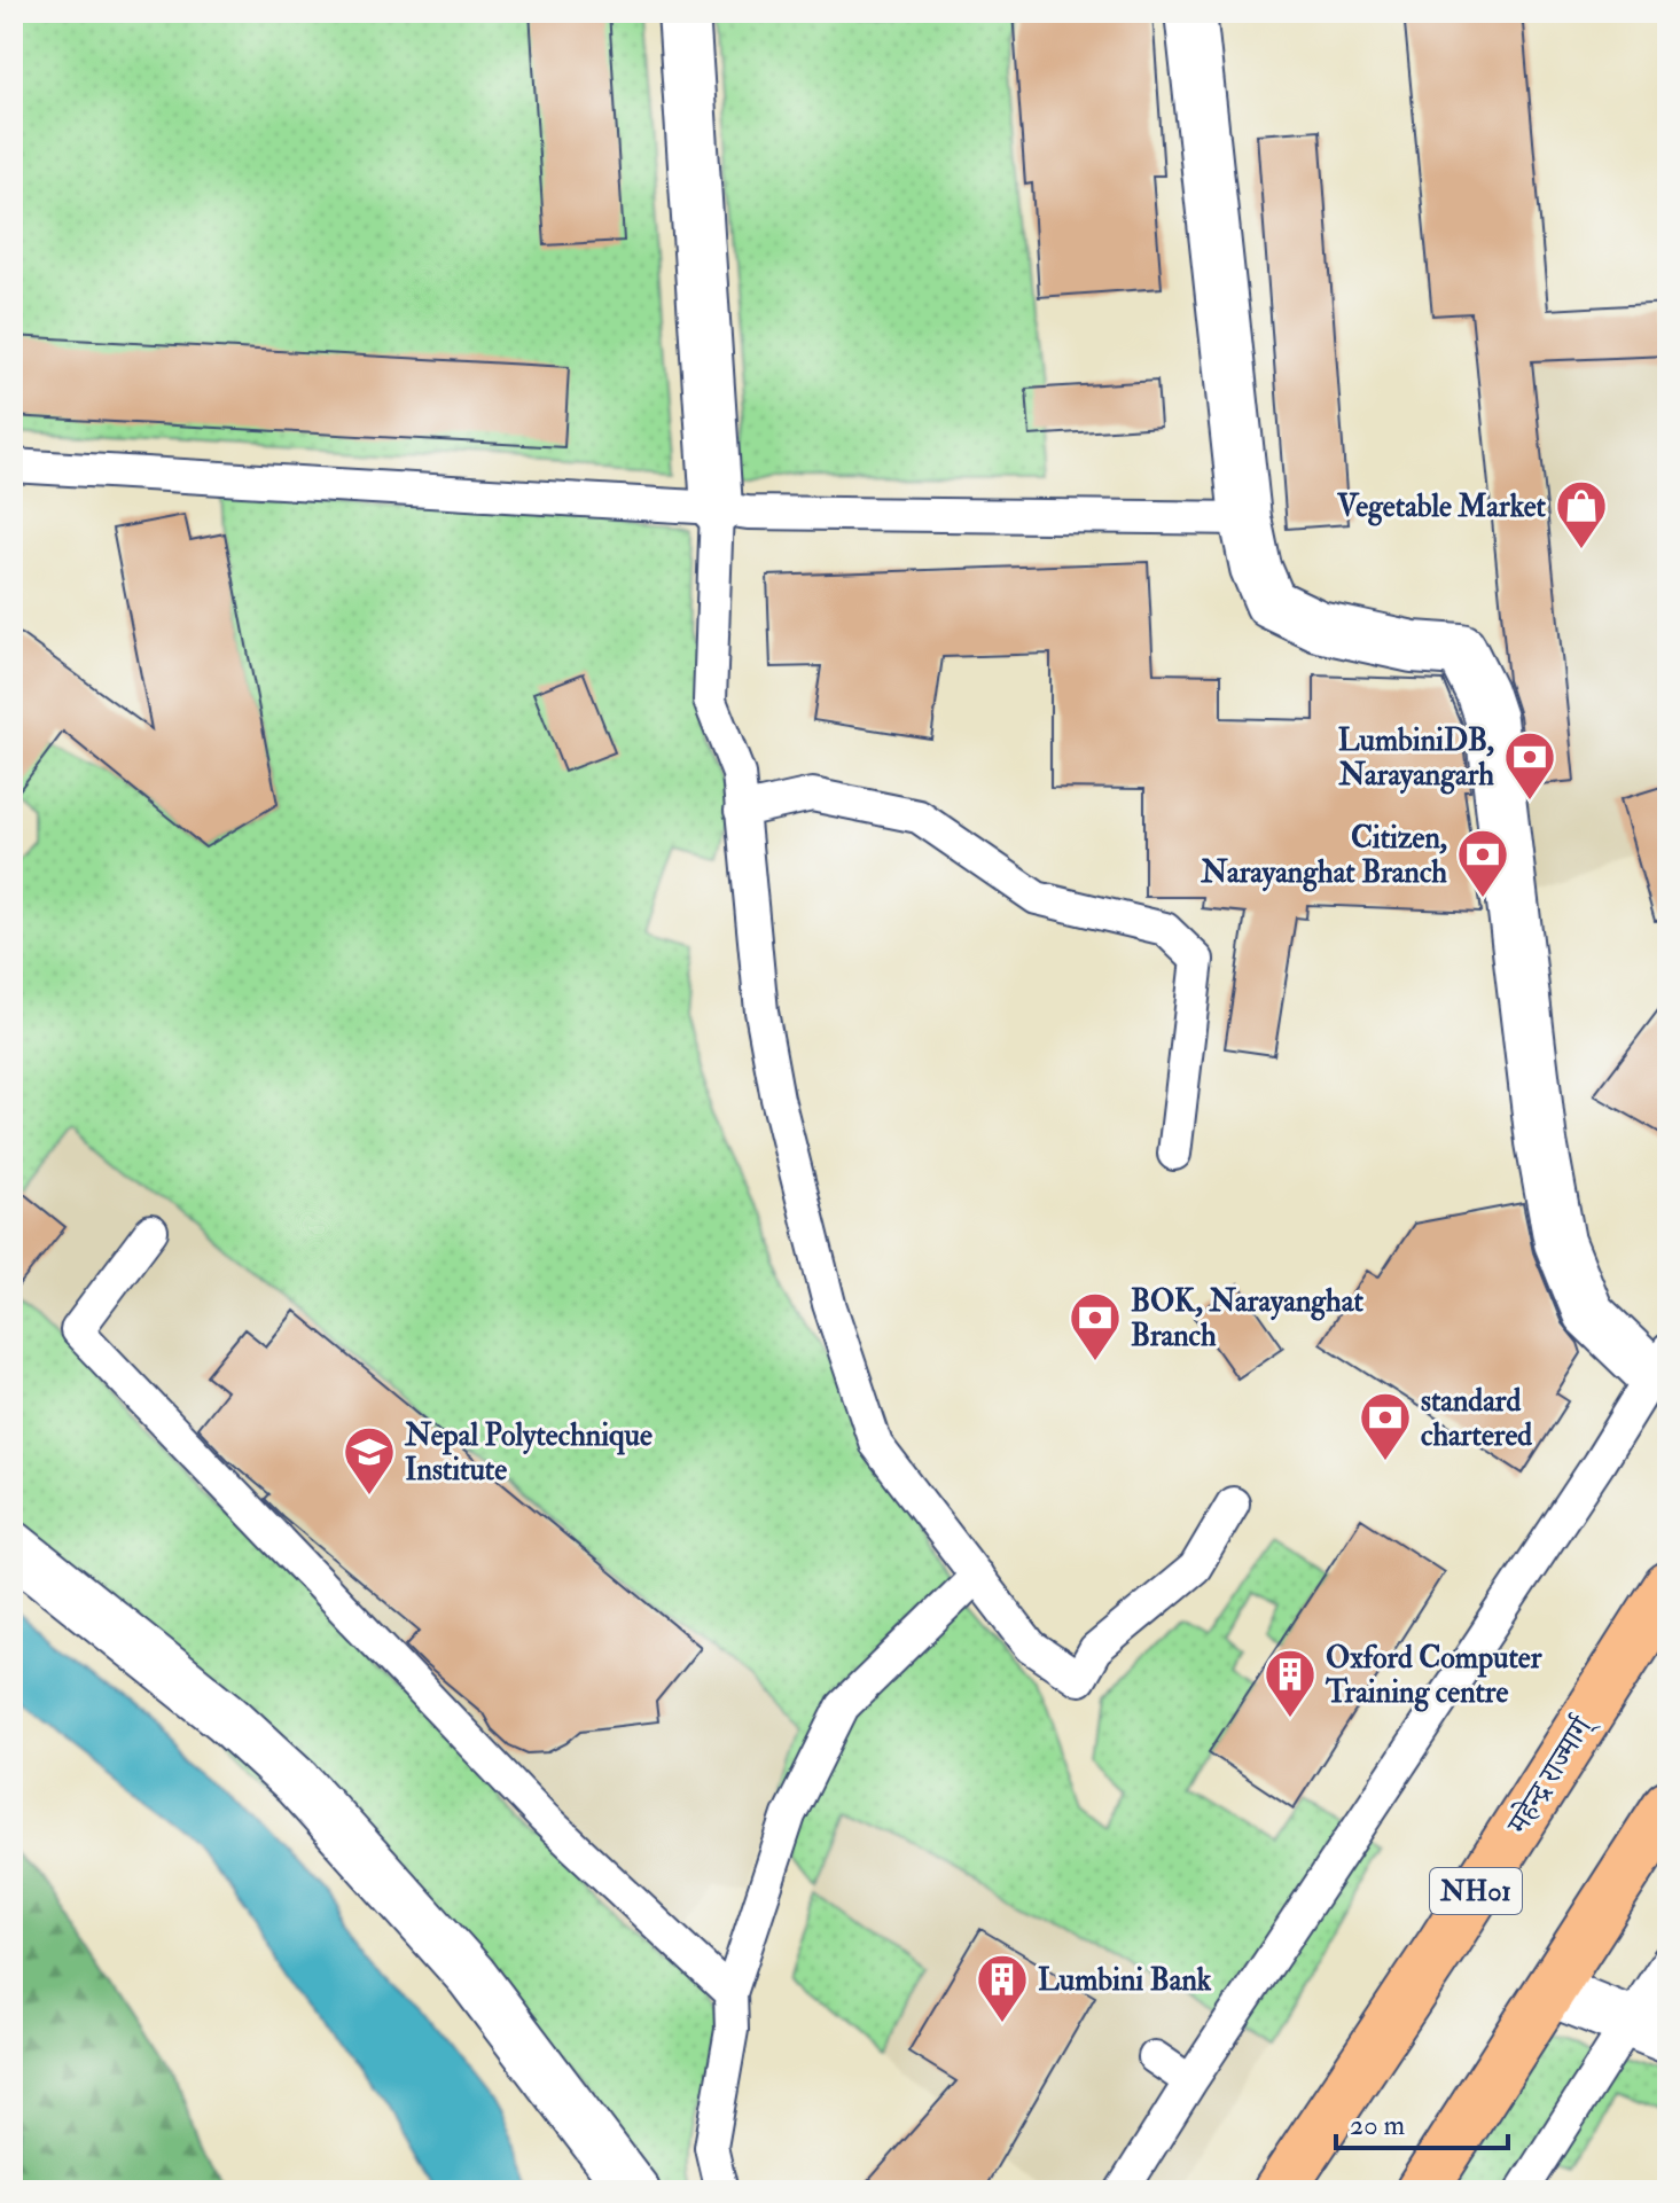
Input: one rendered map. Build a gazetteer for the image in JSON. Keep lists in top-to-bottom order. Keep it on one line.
{"streets":{"highway":["महेन्द्र राज्मार्ग्","NH01"]},"places":{"shop":["Vegetable Market"],"bank":["LumbiniDB, Narayangarh","Citizen, Narayanghat Branch","BOK, Narayanghat Branch","standard chartered"],"school or university":["Nepal Polytechnique Institute"],"building":["Oxford Computer Training centre","Lumbini Bank"]},"scale_bar":"20 m"}
